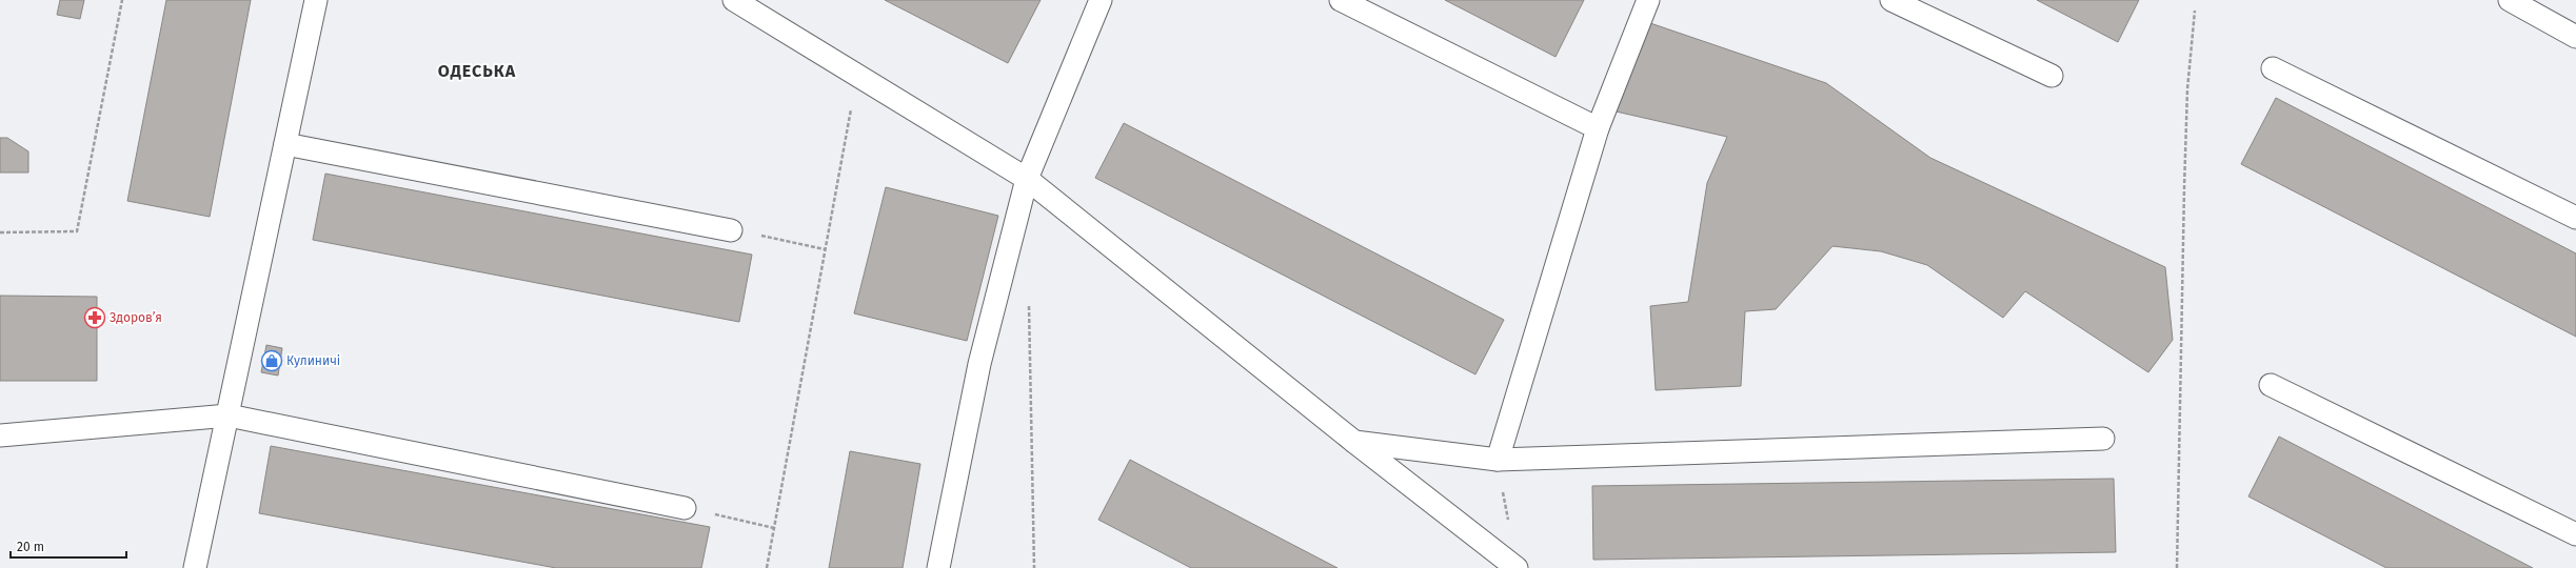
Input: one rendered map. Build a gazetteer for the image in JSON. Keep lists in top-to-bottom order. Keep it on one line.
{"districts":["ОДЕСЬКА"],"places":{"pharmacy":["Здоров’я"],"shop":["Кулиничі"]},"scale_bar":"20 m"}
